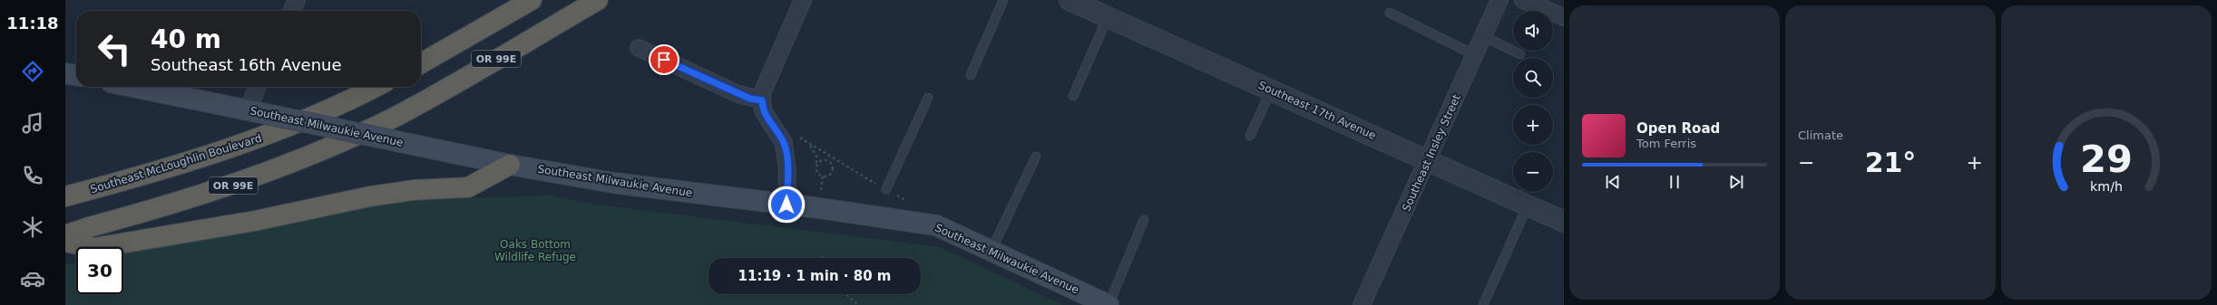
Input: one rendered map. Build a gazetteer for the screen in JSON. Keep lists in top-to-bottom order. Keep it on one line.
{"streets":{"highway":["OR 99E","Southeast McLoughlin Boulevard"],"main road":["Southeast Milwaukie Avenue"],"street":["Southeast 17th Avenue","Southeast Insley Street"]},"crossings":[["Southeast 17th Avenue","Southeast Insley Street"]],"parks":["Oaks Bottom Wildlife Refuge"],"page":{"tabs":"11:18","tile":"Climate","map_buttons":["+","−"],"turn":["40 m","Southeast 16th Avenue"],"song":["Open Road","Tom Ferris"],"heat":["−","21°","+"],"limit":"30","trip":"11:19 · 1 min · 80 m","gauge":["29","km/h"]}}
